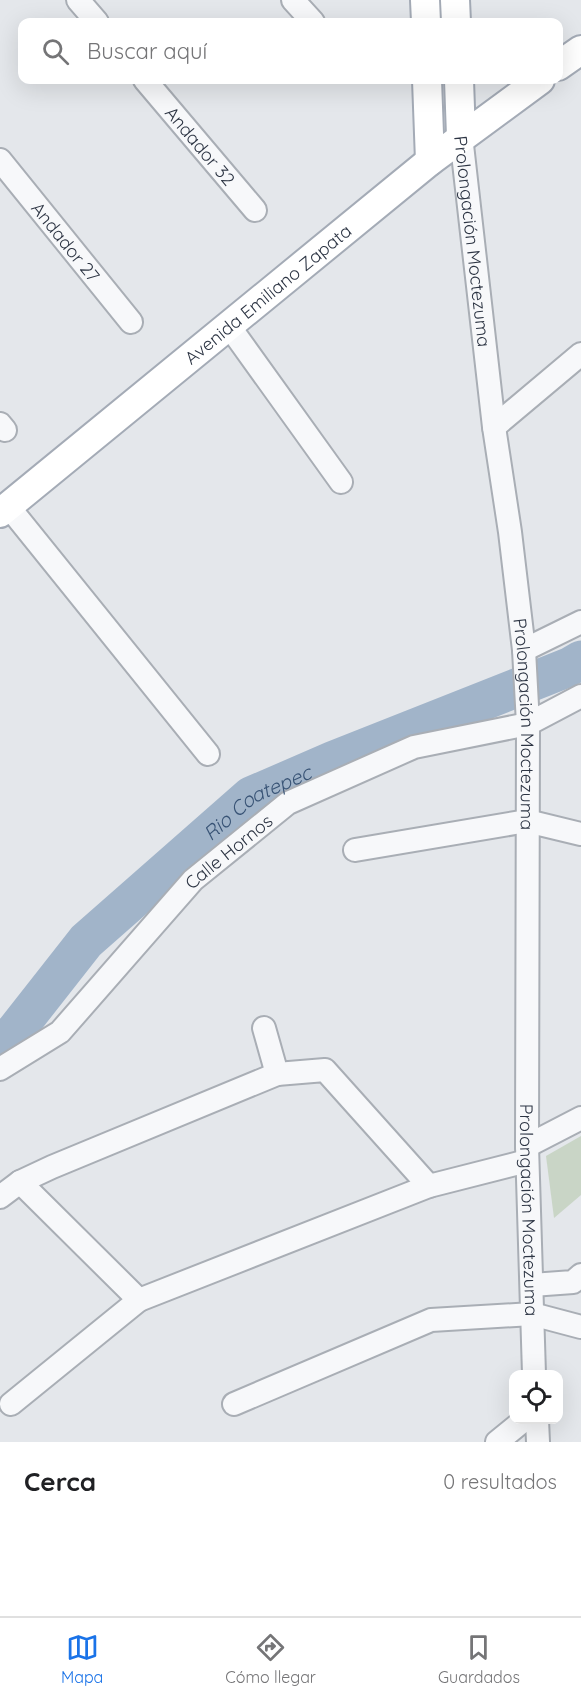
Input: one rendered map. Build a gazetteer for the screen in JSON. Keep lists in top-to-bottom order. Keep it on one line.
{"streets":{"main road":["Prolongación Moctezuma","Avenida Emiliano Zapata"],"street":["Andador 32","Andador 27","Calle Hornos"]},"crossings":[["Prolongación Moctezuma","Avenida Emiliano Zapata"],["Prolongación Moctezuma","Calle Hornos"]],"water":["Rio Coatepec"],"page":{"search":"Buscar aquí","heading":["Cerca","0 resultados"],"nav":["Mapa","Cómo llegar","Guardados"]}}
